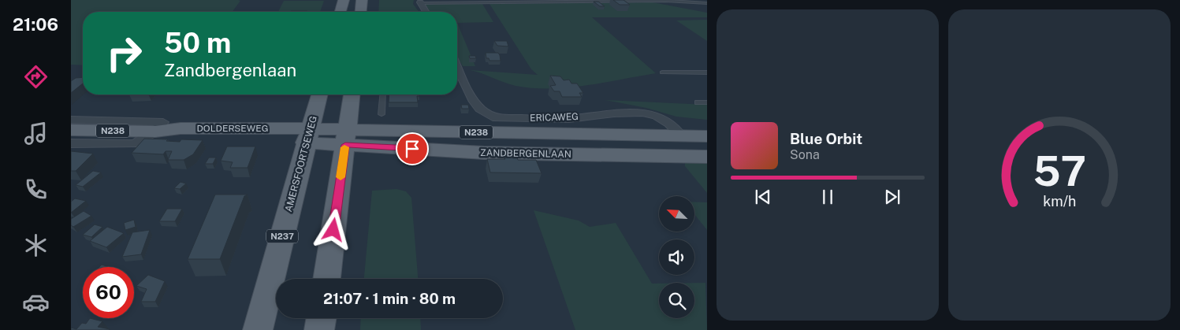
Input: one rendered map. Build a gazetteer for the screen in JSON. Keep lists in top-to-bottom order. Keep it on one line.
{"streets":{"main road":["DOLDERSEWEG","N238","ZANDBERGENLAAN","AMERSFOORTSEWEG","N237"],"street":["ERICAWEG"]},"crossings":[["ERICAWEG","ZANDBERGENLAAN"],["DOLDERSEWEG","N238"],["DOLDERSEWEG","AMERSFOORTSEWEG"],["N238","ZANDBERGENLAAN"],["N238","AMERSFOORTSEWEG"]],"north":"top left","page":{"tabs":"21:06","turn":["50 m","Zandbergenlaan"],"song":["Blue Orbit","Sona"],"limit":"60","trip":"21:07 · 1 min · 80 m","gauge":["57","km/h"]}}
